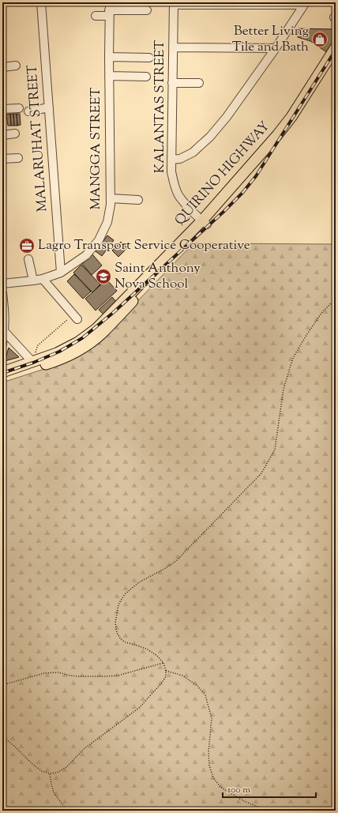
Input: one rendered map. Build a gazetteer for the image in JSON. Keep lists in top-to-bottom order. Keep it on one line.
{"streets":{"main road":["QUIRINO HIGHWAY"],"street":["KALANTAS STREET","MALARUHAT STREET","MANGGA STREET"]},"crossings":[["KALANTAS STREET","QUIRINO HIGHWAY"],["MALARUHAT STREET","MANGGA STREET"]],"places":{"shop":["Better Living Tile and Bath"],"office":["Lagro Transport Service Cooperative"],"school or university":["Saint Anthony Nova School"]},"scale_bar":"100 m"}
